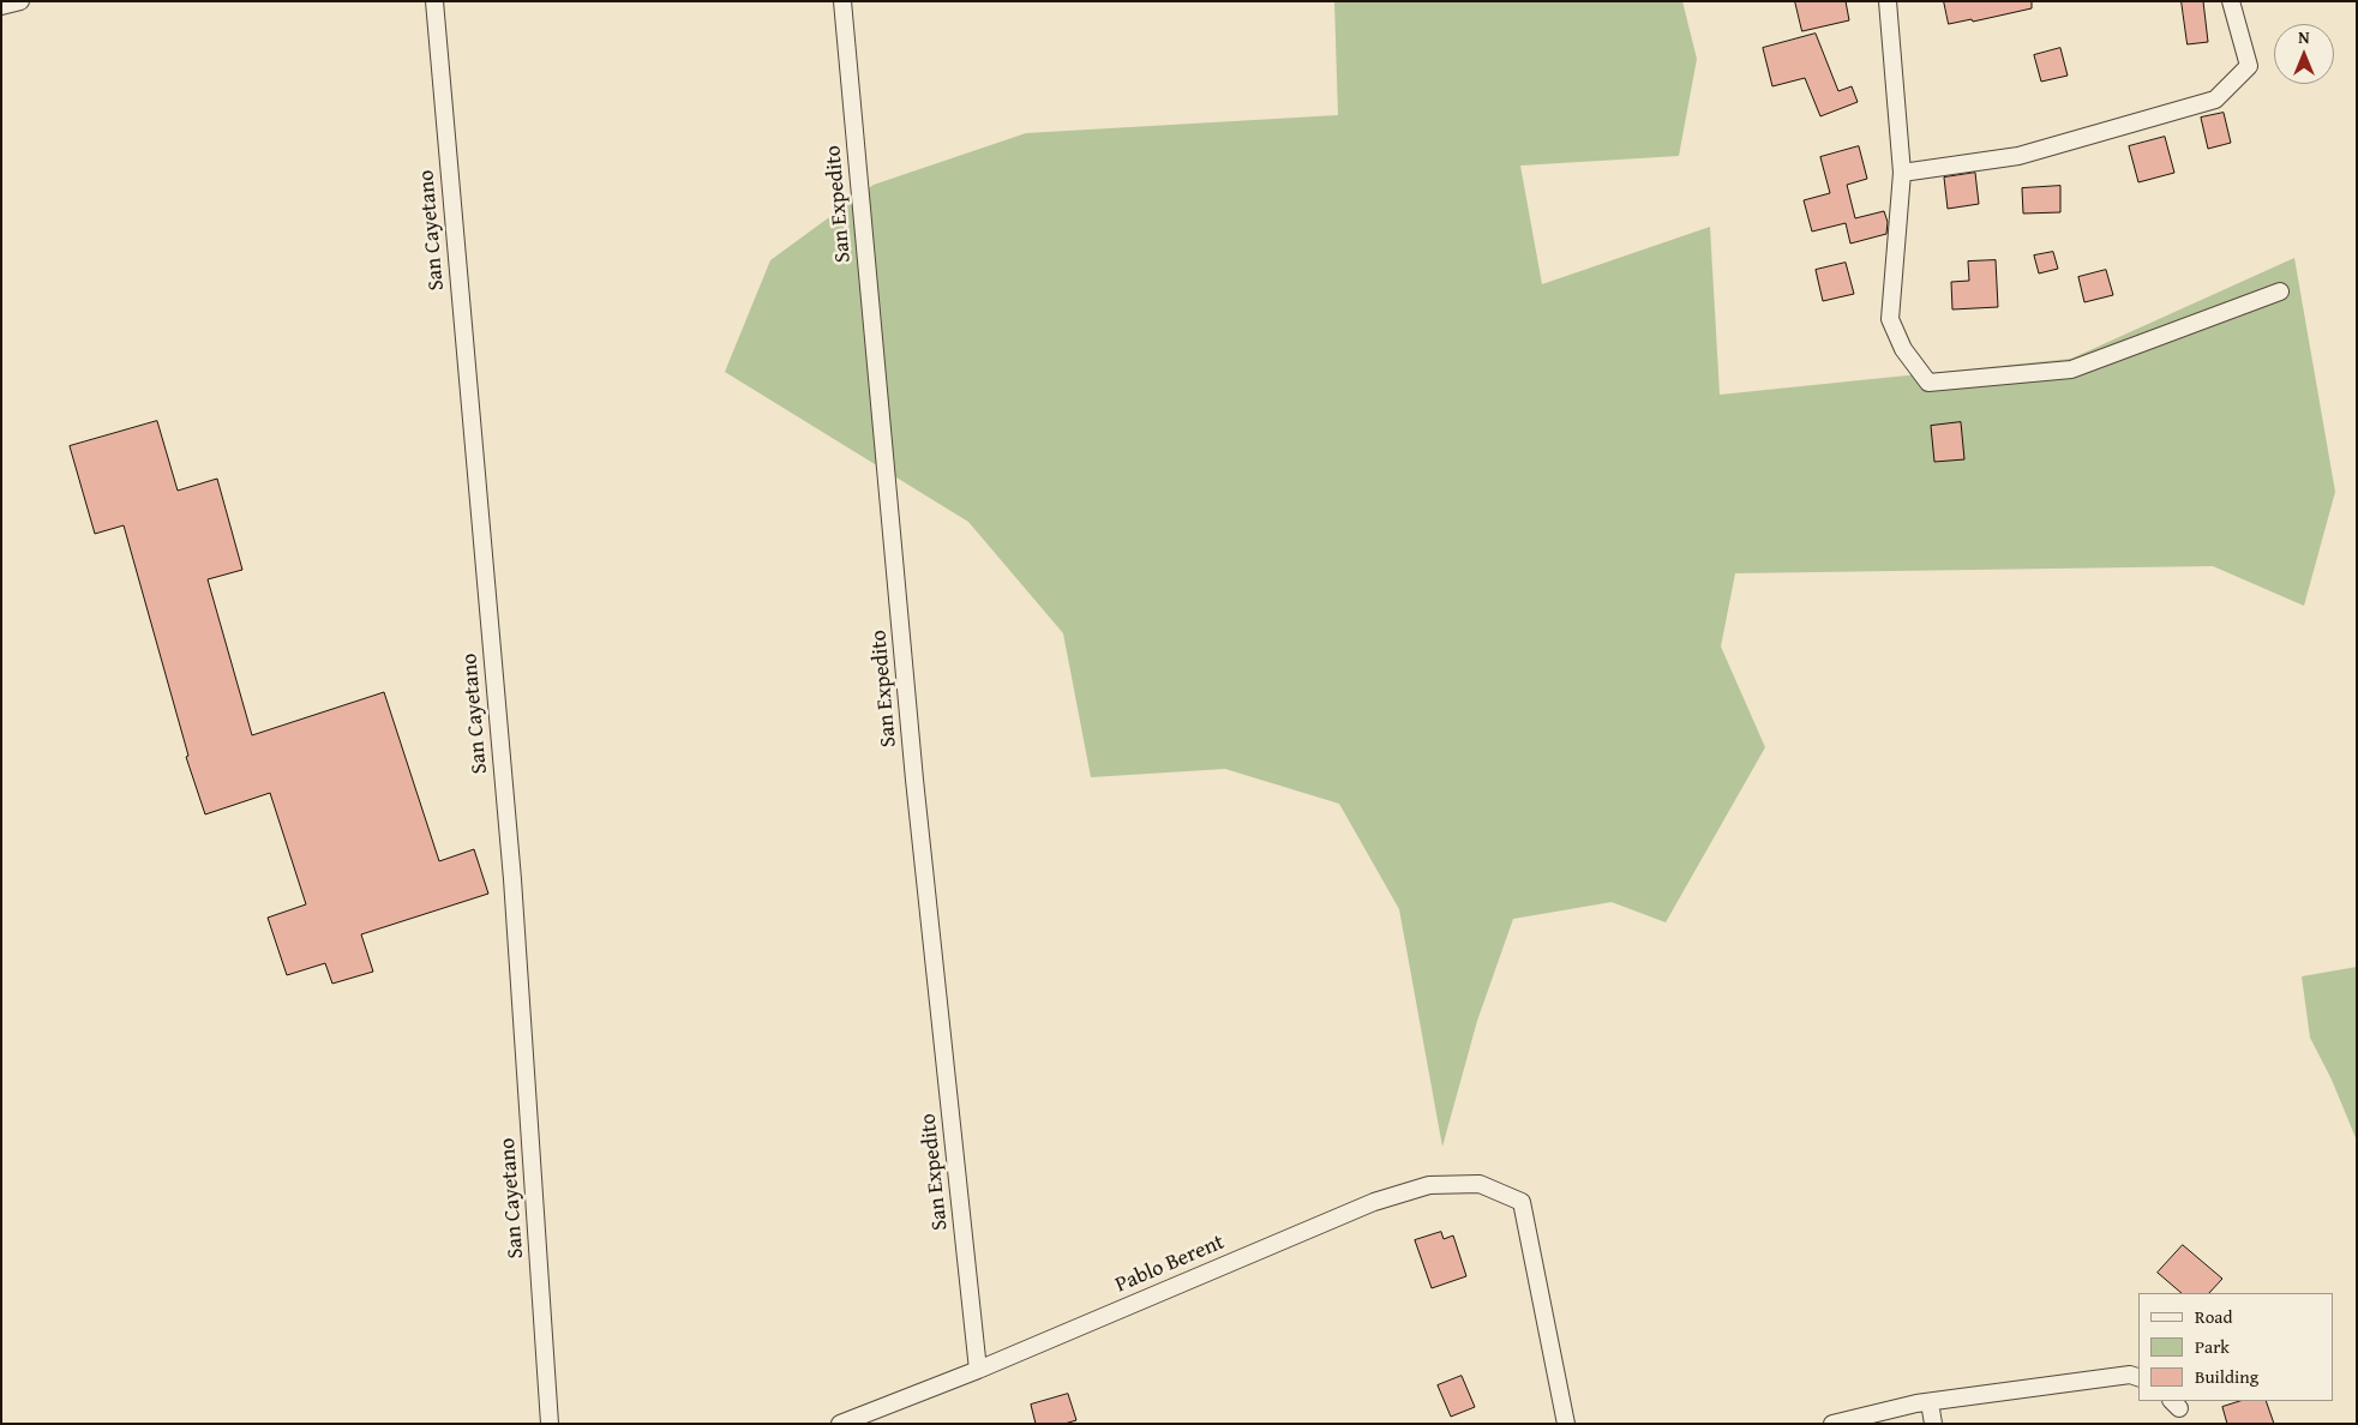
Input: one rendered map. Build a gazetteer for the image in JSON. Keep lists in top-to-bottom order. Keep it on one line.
{"streets":{"street":["San Expedito","San Cayetano","Pablo Berent"]},"crossings":[["San Expedito","Pablo Berent"]],"legend":["Road","Park","Building"],"north":"top"}
